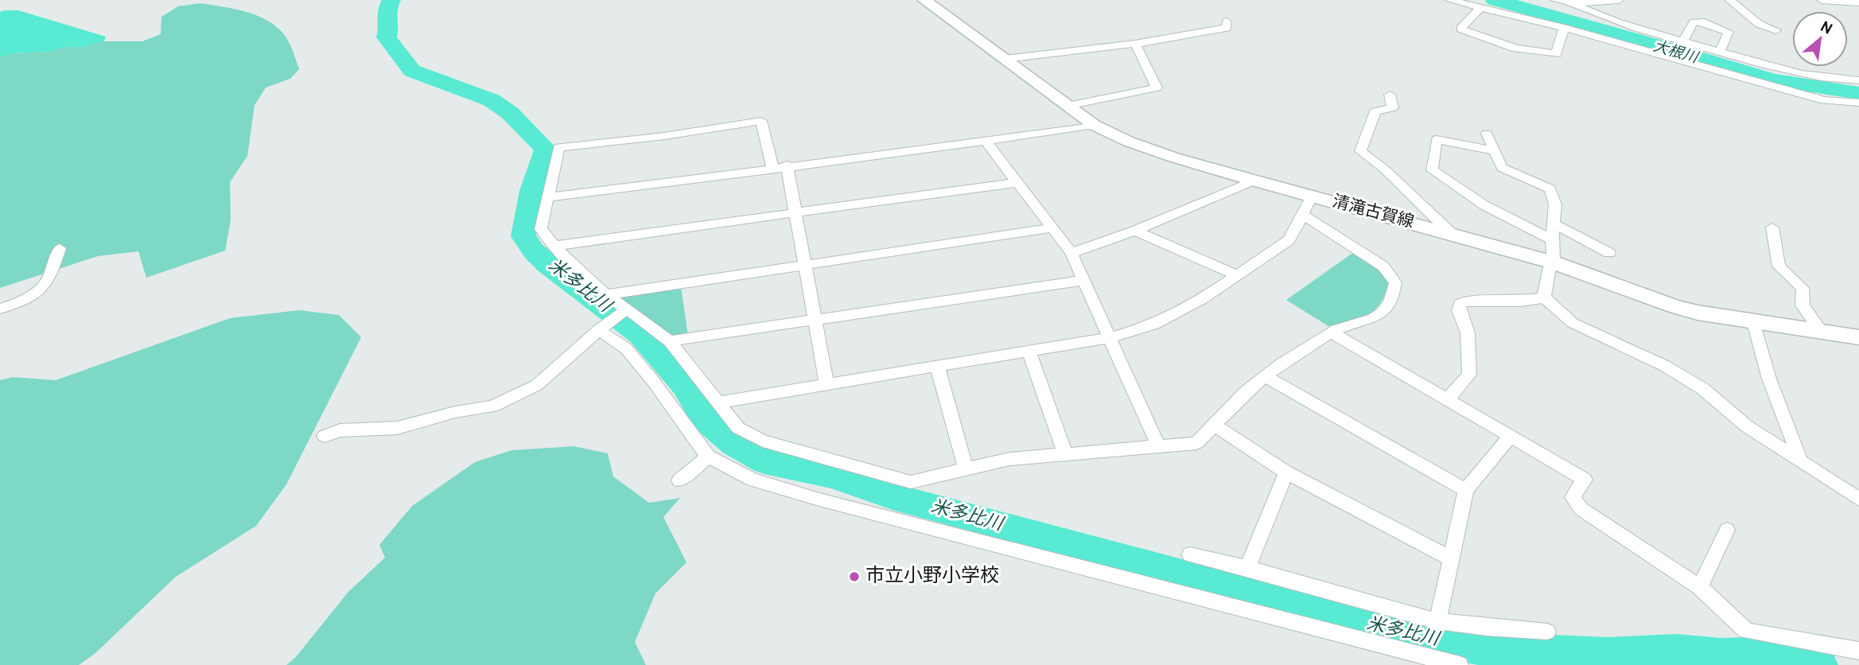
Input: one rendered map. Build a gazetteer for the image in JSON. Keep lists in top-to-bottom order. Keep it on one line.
{"streets":{"main road":["清滝古賀線"]},"water":["大根川","米多比川"],"places":["市立小野小学校"],"north":"top right"}
